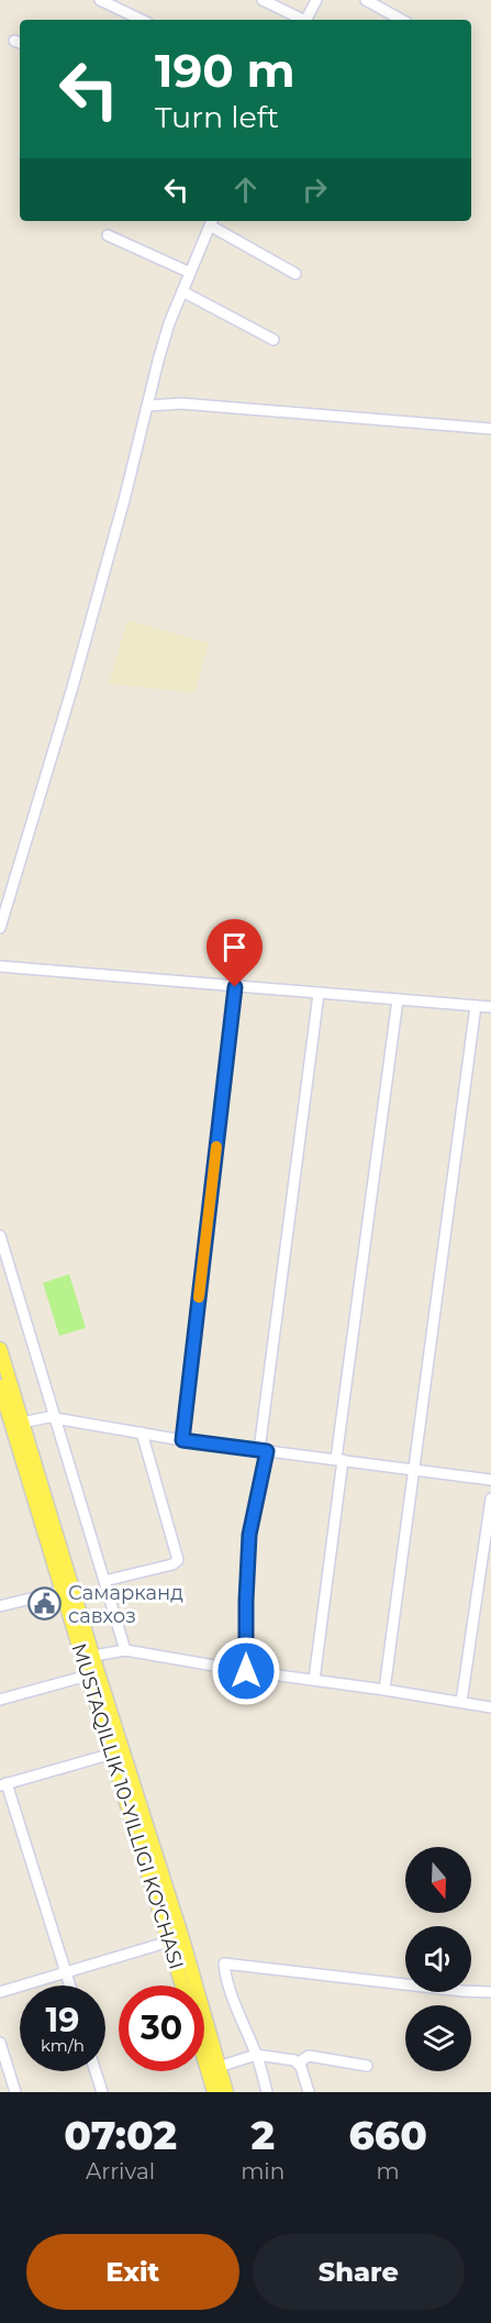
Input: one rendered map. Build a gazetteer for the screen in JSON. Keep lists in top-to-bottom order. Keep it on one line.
{"streets":{"main road":["MUSTAQILLIK 10-YILLIGI KO'CHASI"]},"places":{"public building":["Самарканд савхоз"]},"north":"bottom","page":{"turn":["190 m","Turn left"],"speed":"19 km/h","limit":"30","eta":["07:02","Arrival","2","min","660","m"],"buttons":["Exit","Share"]}}
